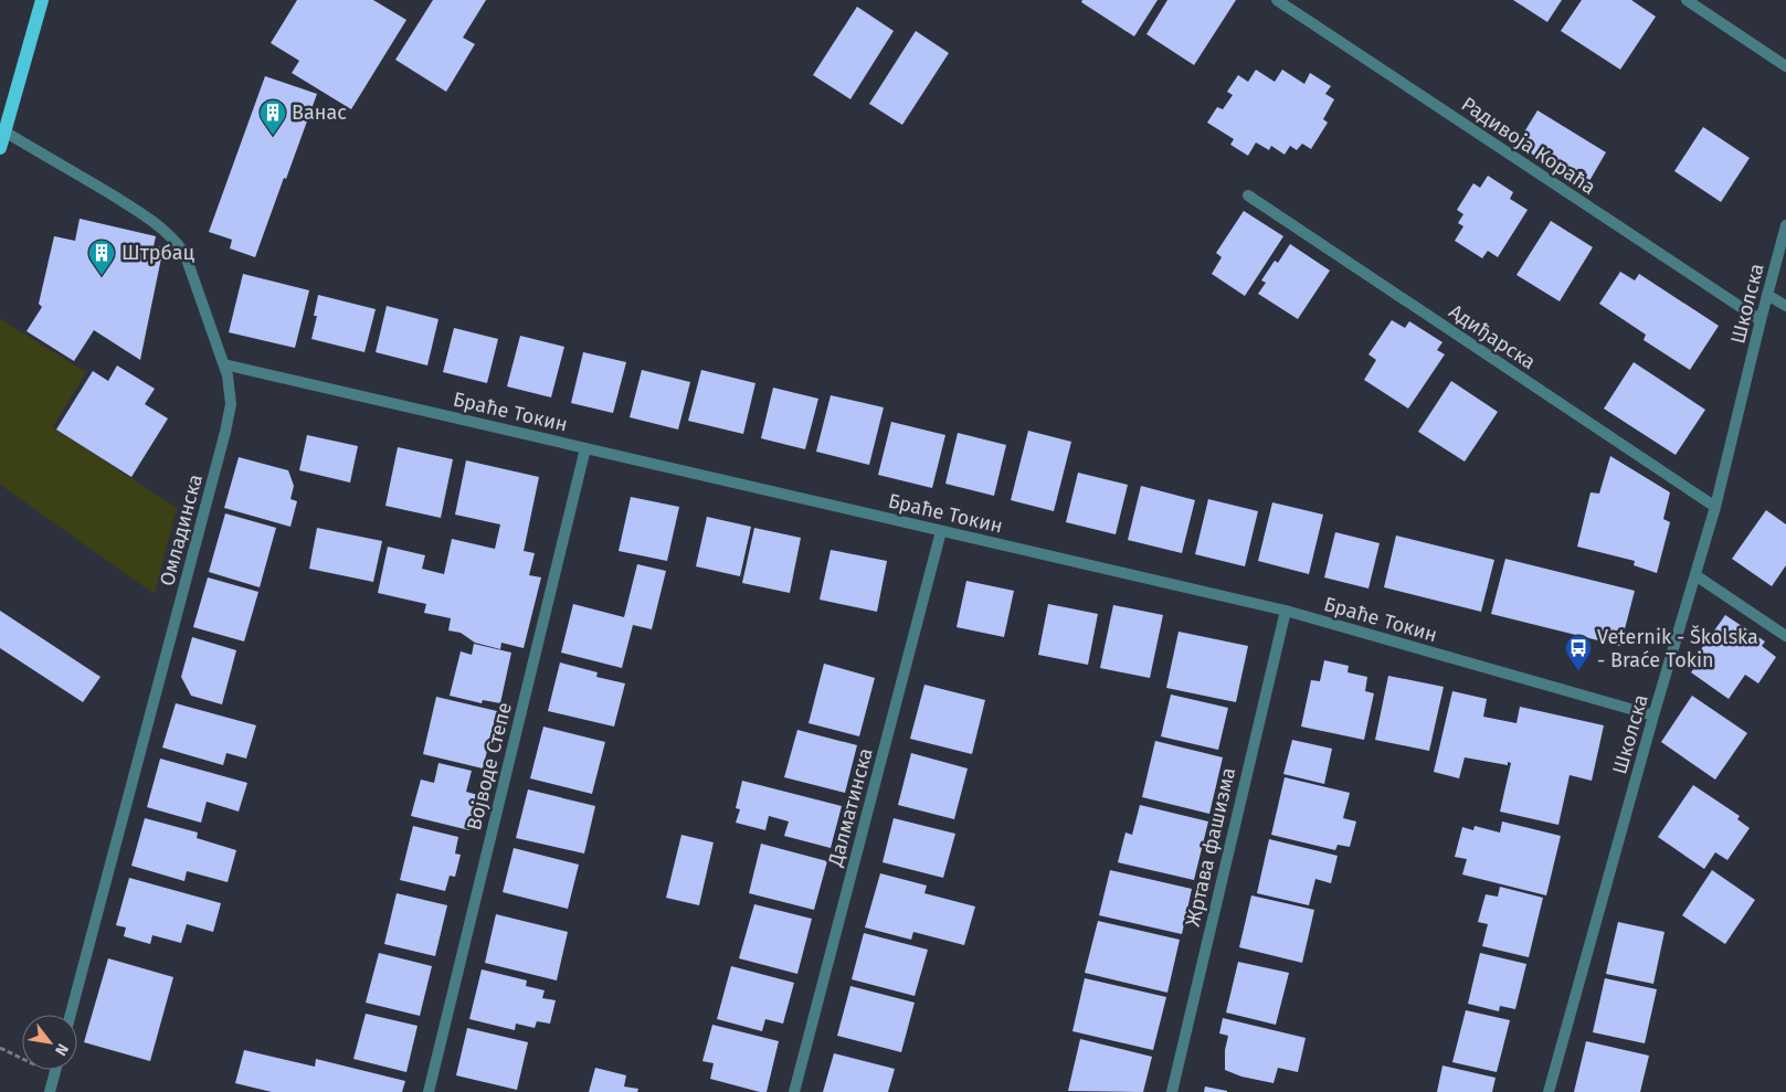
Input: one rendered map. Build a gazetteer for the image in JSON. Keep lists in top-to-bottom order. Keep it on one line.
{"streets":{"street":["Радивоја Кораћа","Школска","Адиђарска","Браће Токин","Омладинска","Војводе Степе","Далматинска","Жртава фашизма"]},"crossings":[["Радивоја Кораћа","Школска"],["Школска","Адиђарска"],["Школска","Браће Токин"],["Браће Токин","Омладинска"],["Браће Токин","Војводе Степе"],["Браће Токин","Далматинска"],["Браће Токин","Жртава фашизма"]],"places":{"building":["Ванас","Штрбац"],"bus stop":["Veternik - Školska - Braće Tokin"]},"north":"bottom right"}
